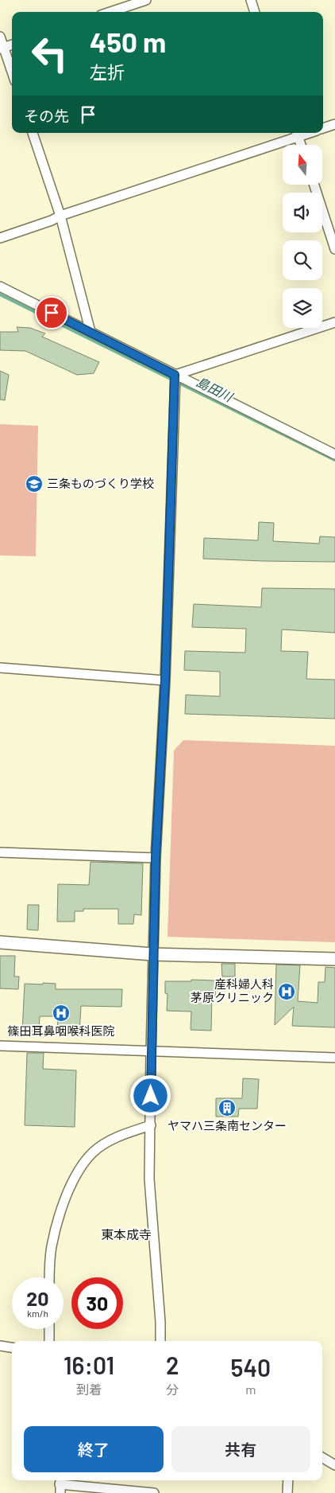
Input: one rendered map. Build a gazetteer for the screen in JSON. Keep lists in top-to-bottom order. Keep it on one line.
{"districts":["東本成寺"],"water":["島田川"],"places":{"school or university":["三条ものづくり学校"],"hospital":["産科婦人科 茅原クリニック","篠田耳鼻咽喉科医院"],"building":["ヤマハ三条南センター"]},"north":"top","page":{"turn":["450 m","左折"],"then":"その先","speed":"20 km/h","limit":"30","eta":["16:01","到着","2","分","540","m"],"buttons":["終了","共有"]}}
